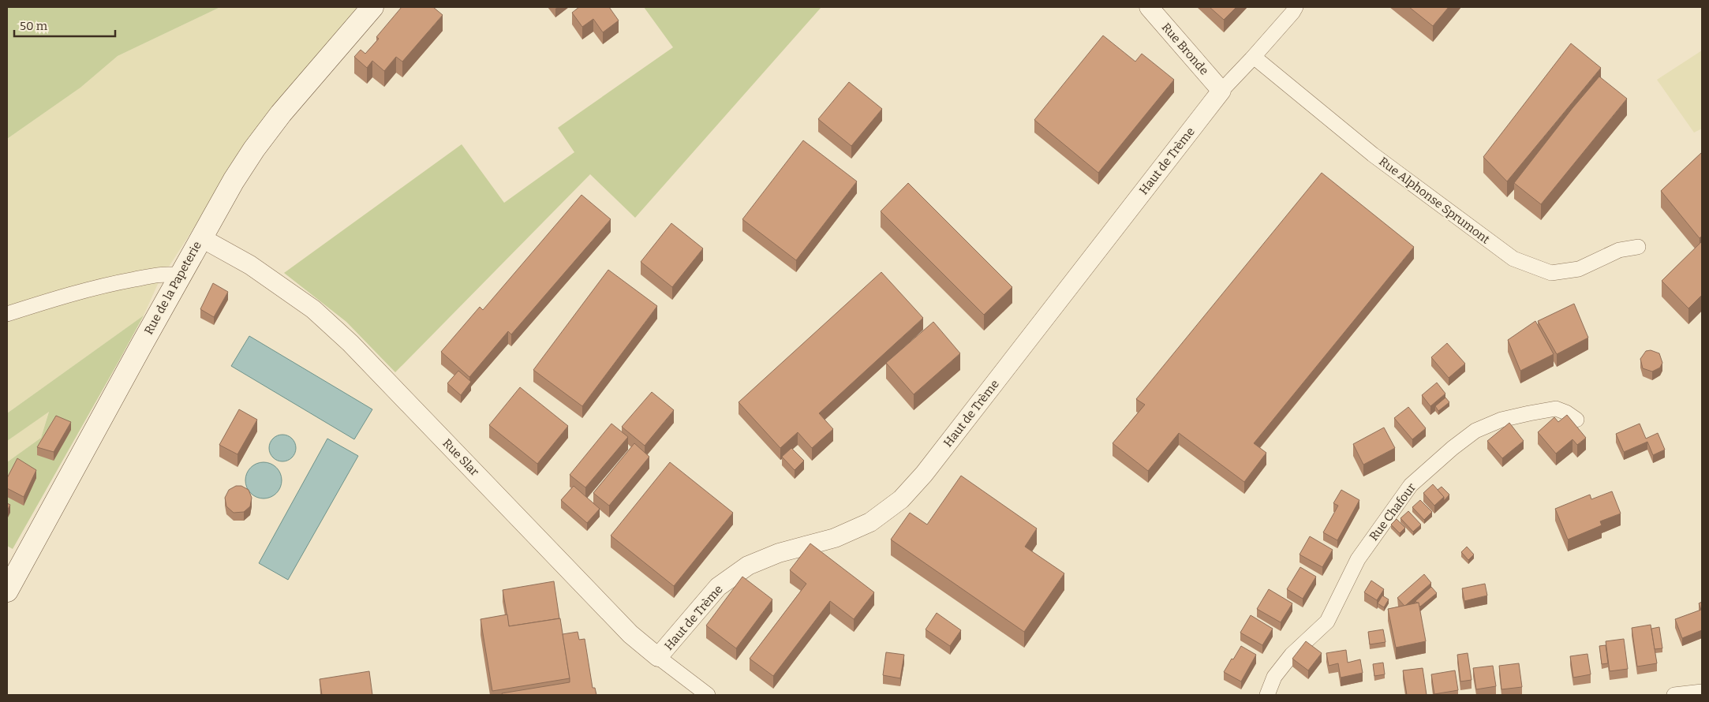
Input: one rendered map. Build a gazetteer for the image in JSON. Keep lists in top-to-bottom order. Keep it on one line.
{"streets":{"main road":["Rue de la Papeterie"],"street":["Rue Bronde","Haut de Trème","Rue Alphonse Sprumont","Rue Slar","Rue Chafour"]},"crossings":[["Rue Bronde","Haut de Trème"],["Haut de Trème","Rue Slar"],["Rue de la Papeterie","Rue Slar"]],"scale_bar":"50 m"}
